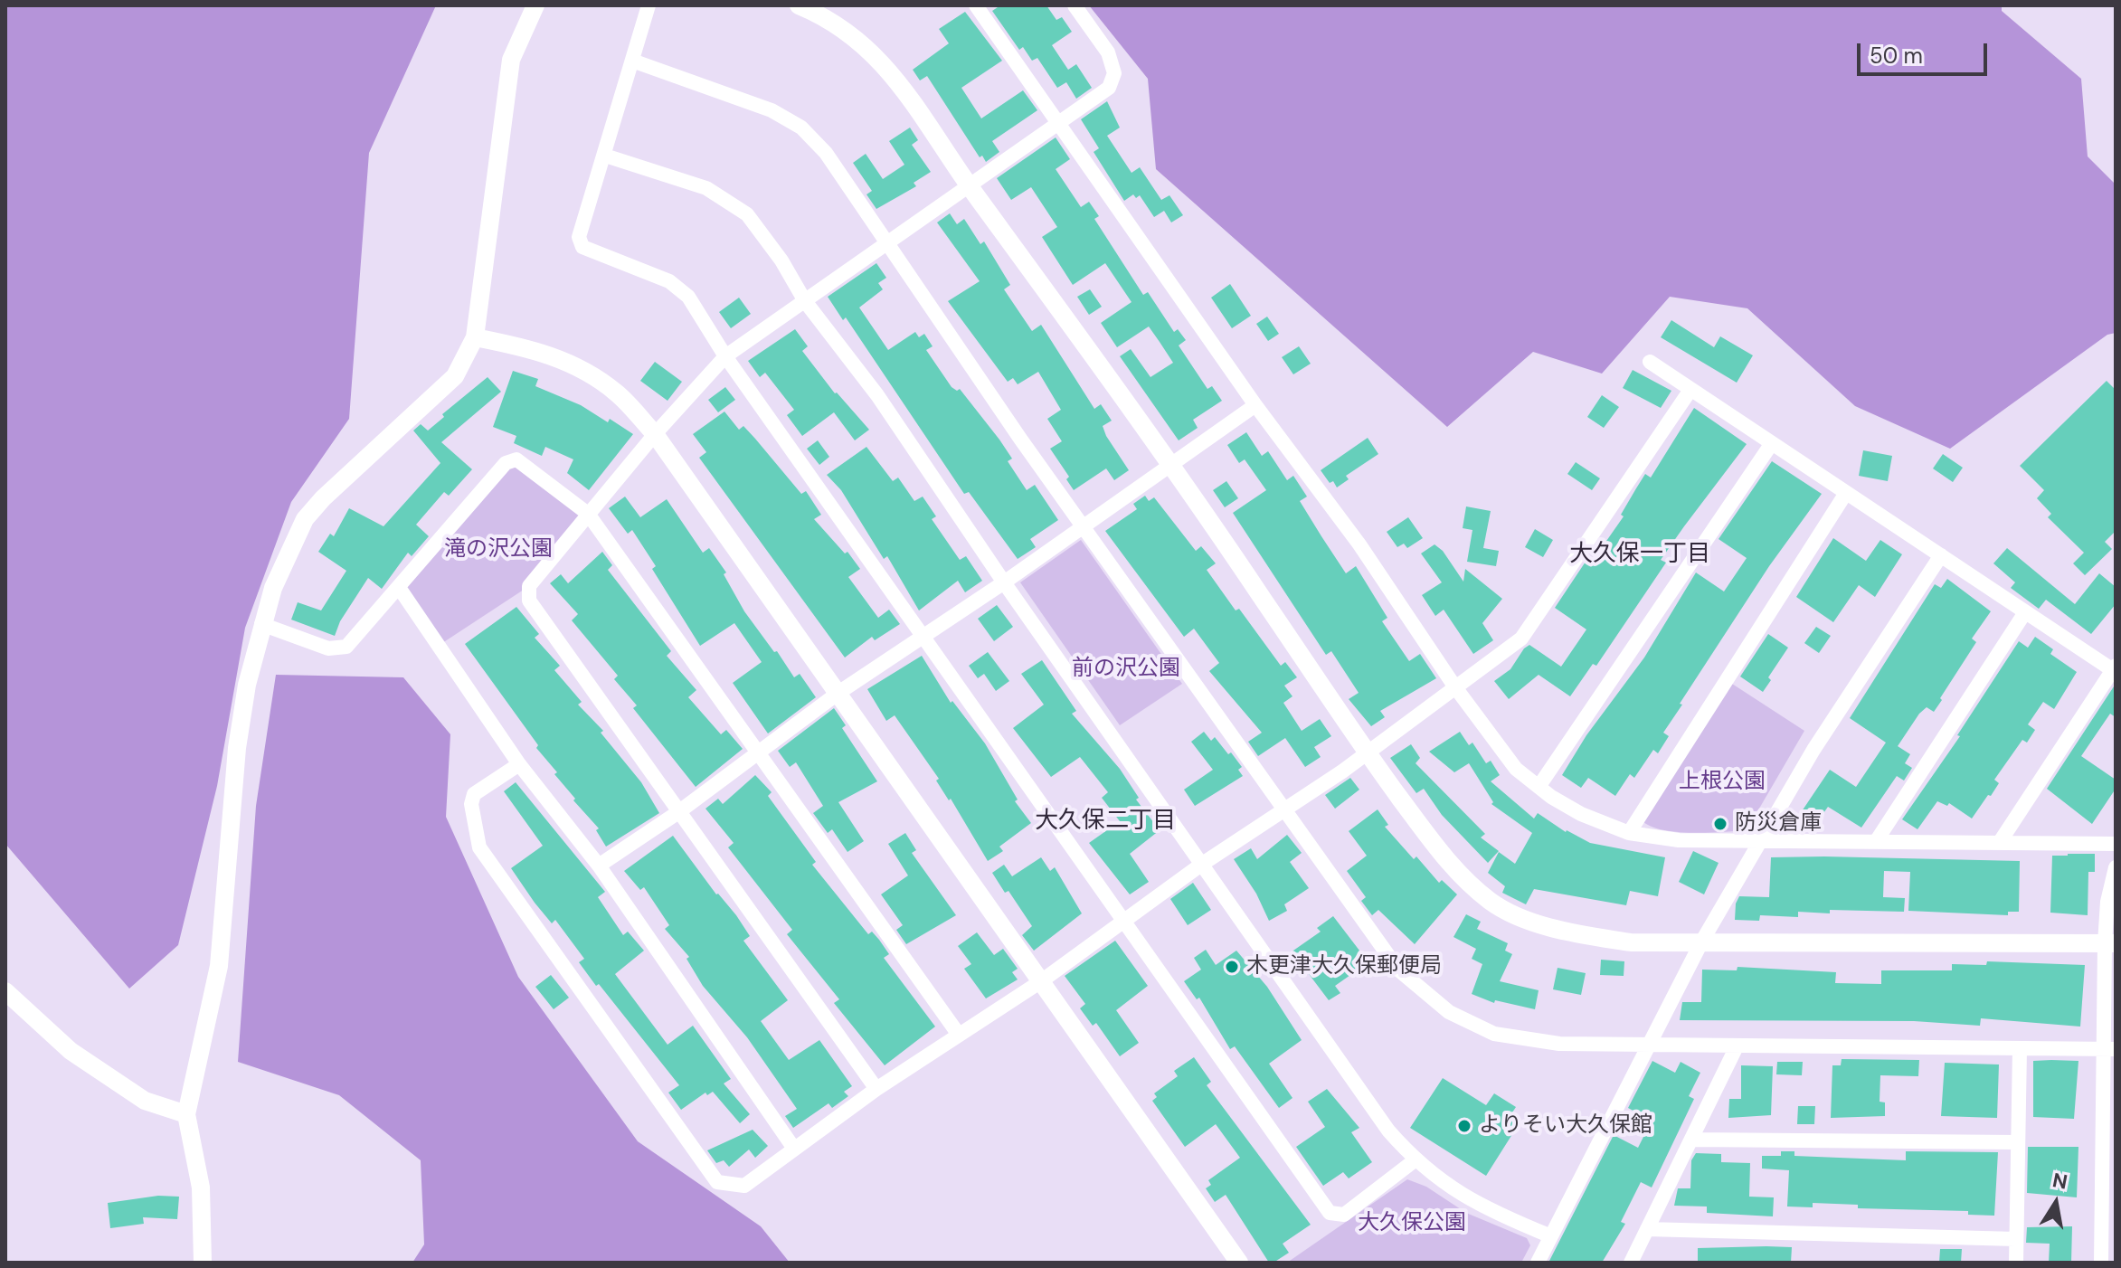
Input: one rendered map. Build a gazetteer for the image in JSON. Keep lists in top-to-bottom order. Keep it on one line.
{"districts":["大久保一丁目","大久保二丁目"],"parks":["滝の沢公園","前の沢公園","上根公園","大久保公園"],"places":["防災倉庫","木更津大久保郵便局","よりそい大久保館"],"scale_bar":"50 m","north":"top"}
